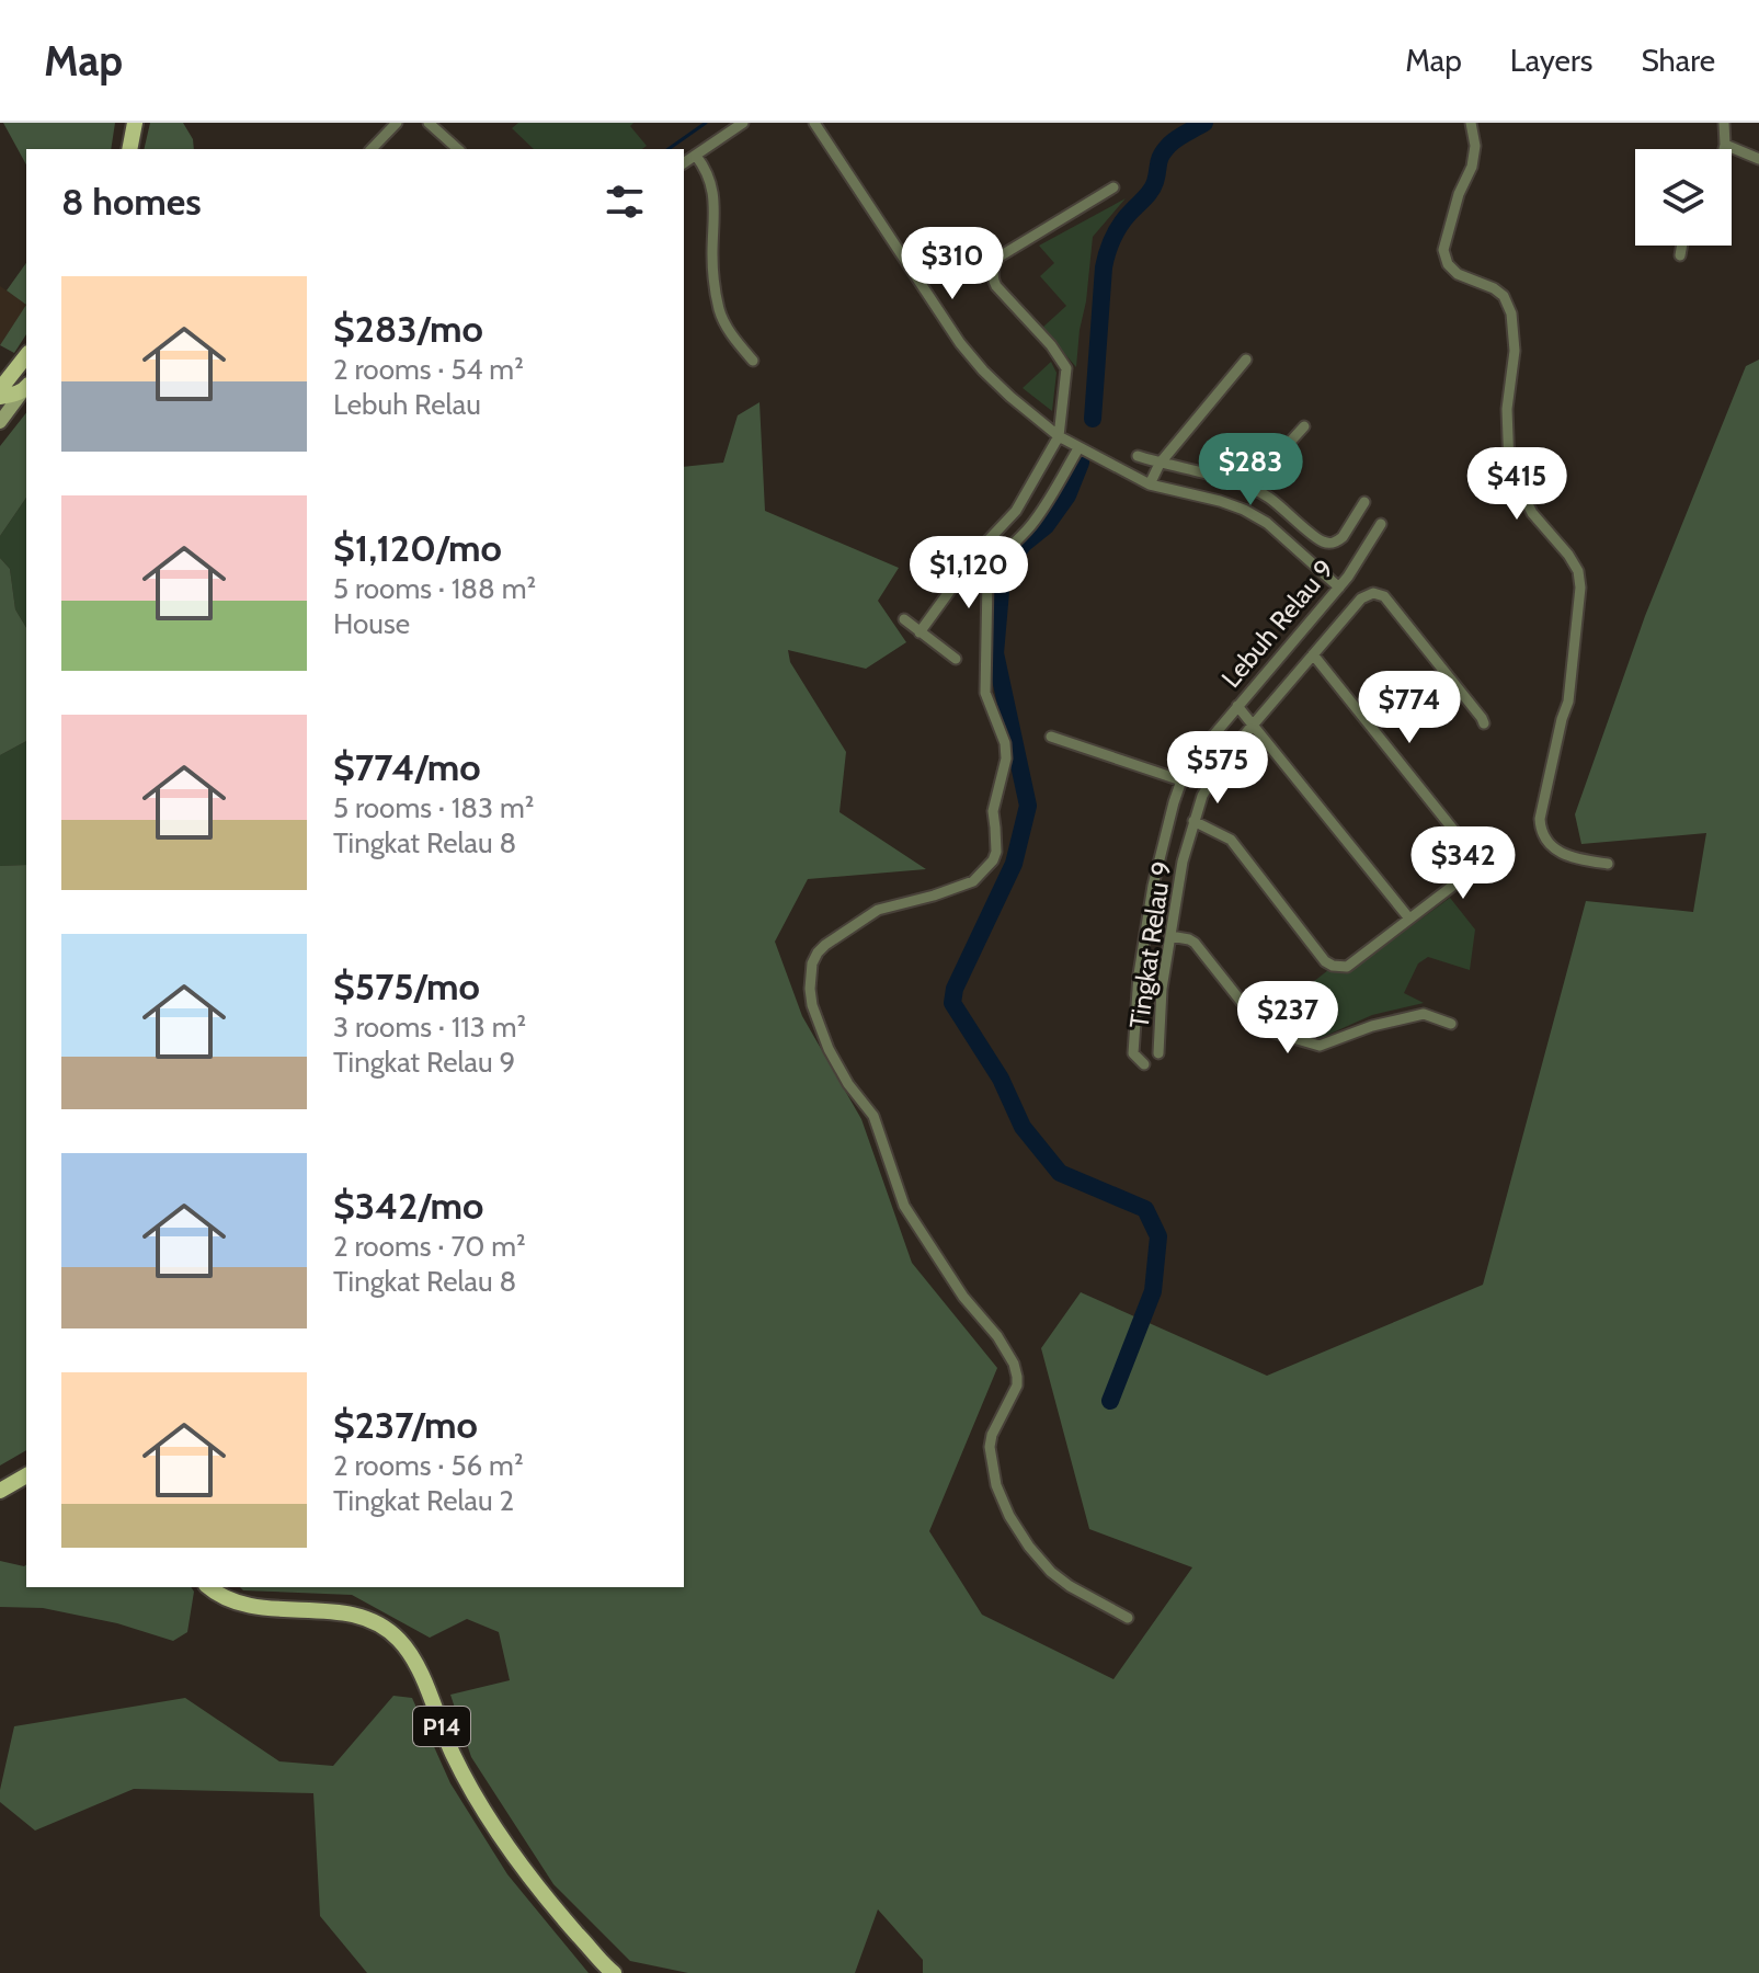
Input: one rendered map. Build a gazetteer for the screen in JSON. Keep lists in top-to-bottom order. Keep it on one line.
{"streets":{"main road":["P14"],"street":["Lebuh Relau 9","Tingkat Relau 9"]},"page":{"header":"Map","nav":["Map","Layers","Share"],"heading":"8 homes","price":["$310","$283","$415","$1,120","$774","$575","$342","$237"],"list":[{"name":"$283/mo","note":"2 rooms · 54 m² · Lebuh Relau"},{"name":"$1,120/mo","note":"5 rooms · 188 m² · House"},{"name":"$774/mo","note":"5 rooms · 183 m² · Tingkat Relau 8"},{"name":"$575/mo","note":"3 rooms · 113 m² · Tingkat Relau 9"},{"name":"$342/mo","note":"2 rooms · 70 m² · Tingkat Relau 8"},{"name":"$237/mo","note":"2 rooms · 56 m² · Tingkat Relau 2"}]}}
